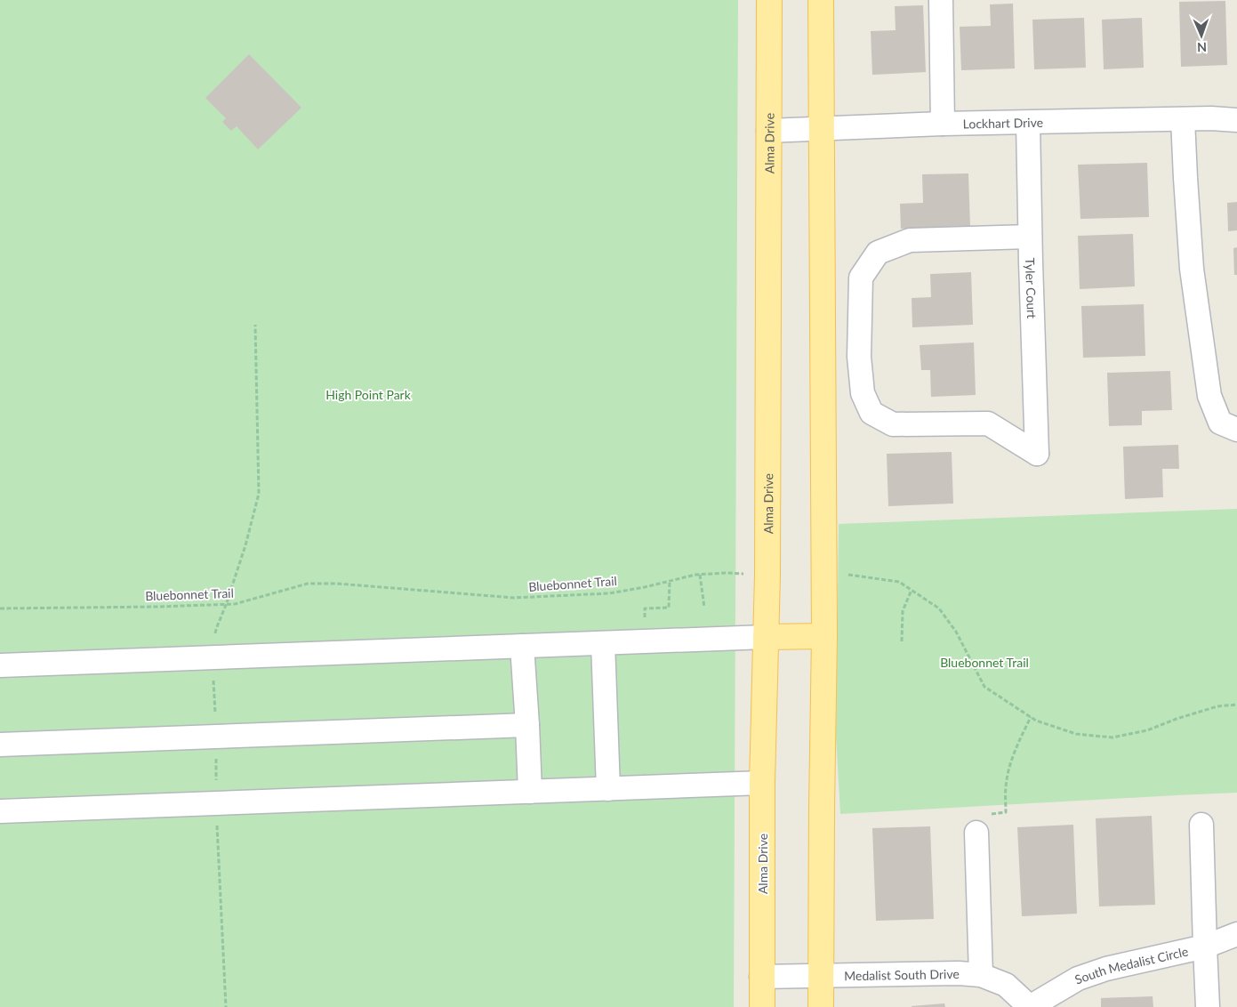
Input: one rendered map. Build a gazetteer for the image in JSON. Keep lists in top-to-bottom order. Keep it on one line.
{"streets":{"main road":["Alma Drive"],"street":["Lockhart Drive","Tyler Court","South Medalist Circle","Medalist South Drive"],"path":["Bluebonnet Trail"]},"crossings":[["Lockhart Drive","Alma Drive"],["Lockhart Drive","Tyler Court"],["Alma Drive","Bluebonnet Trail"],["Alma Drive","Medalist South Drive"],["South Medalist Circle","Medalist South Drive"]],"parks":["High Point Park","Bluebonnet Trail"],"north":"bottom"}
